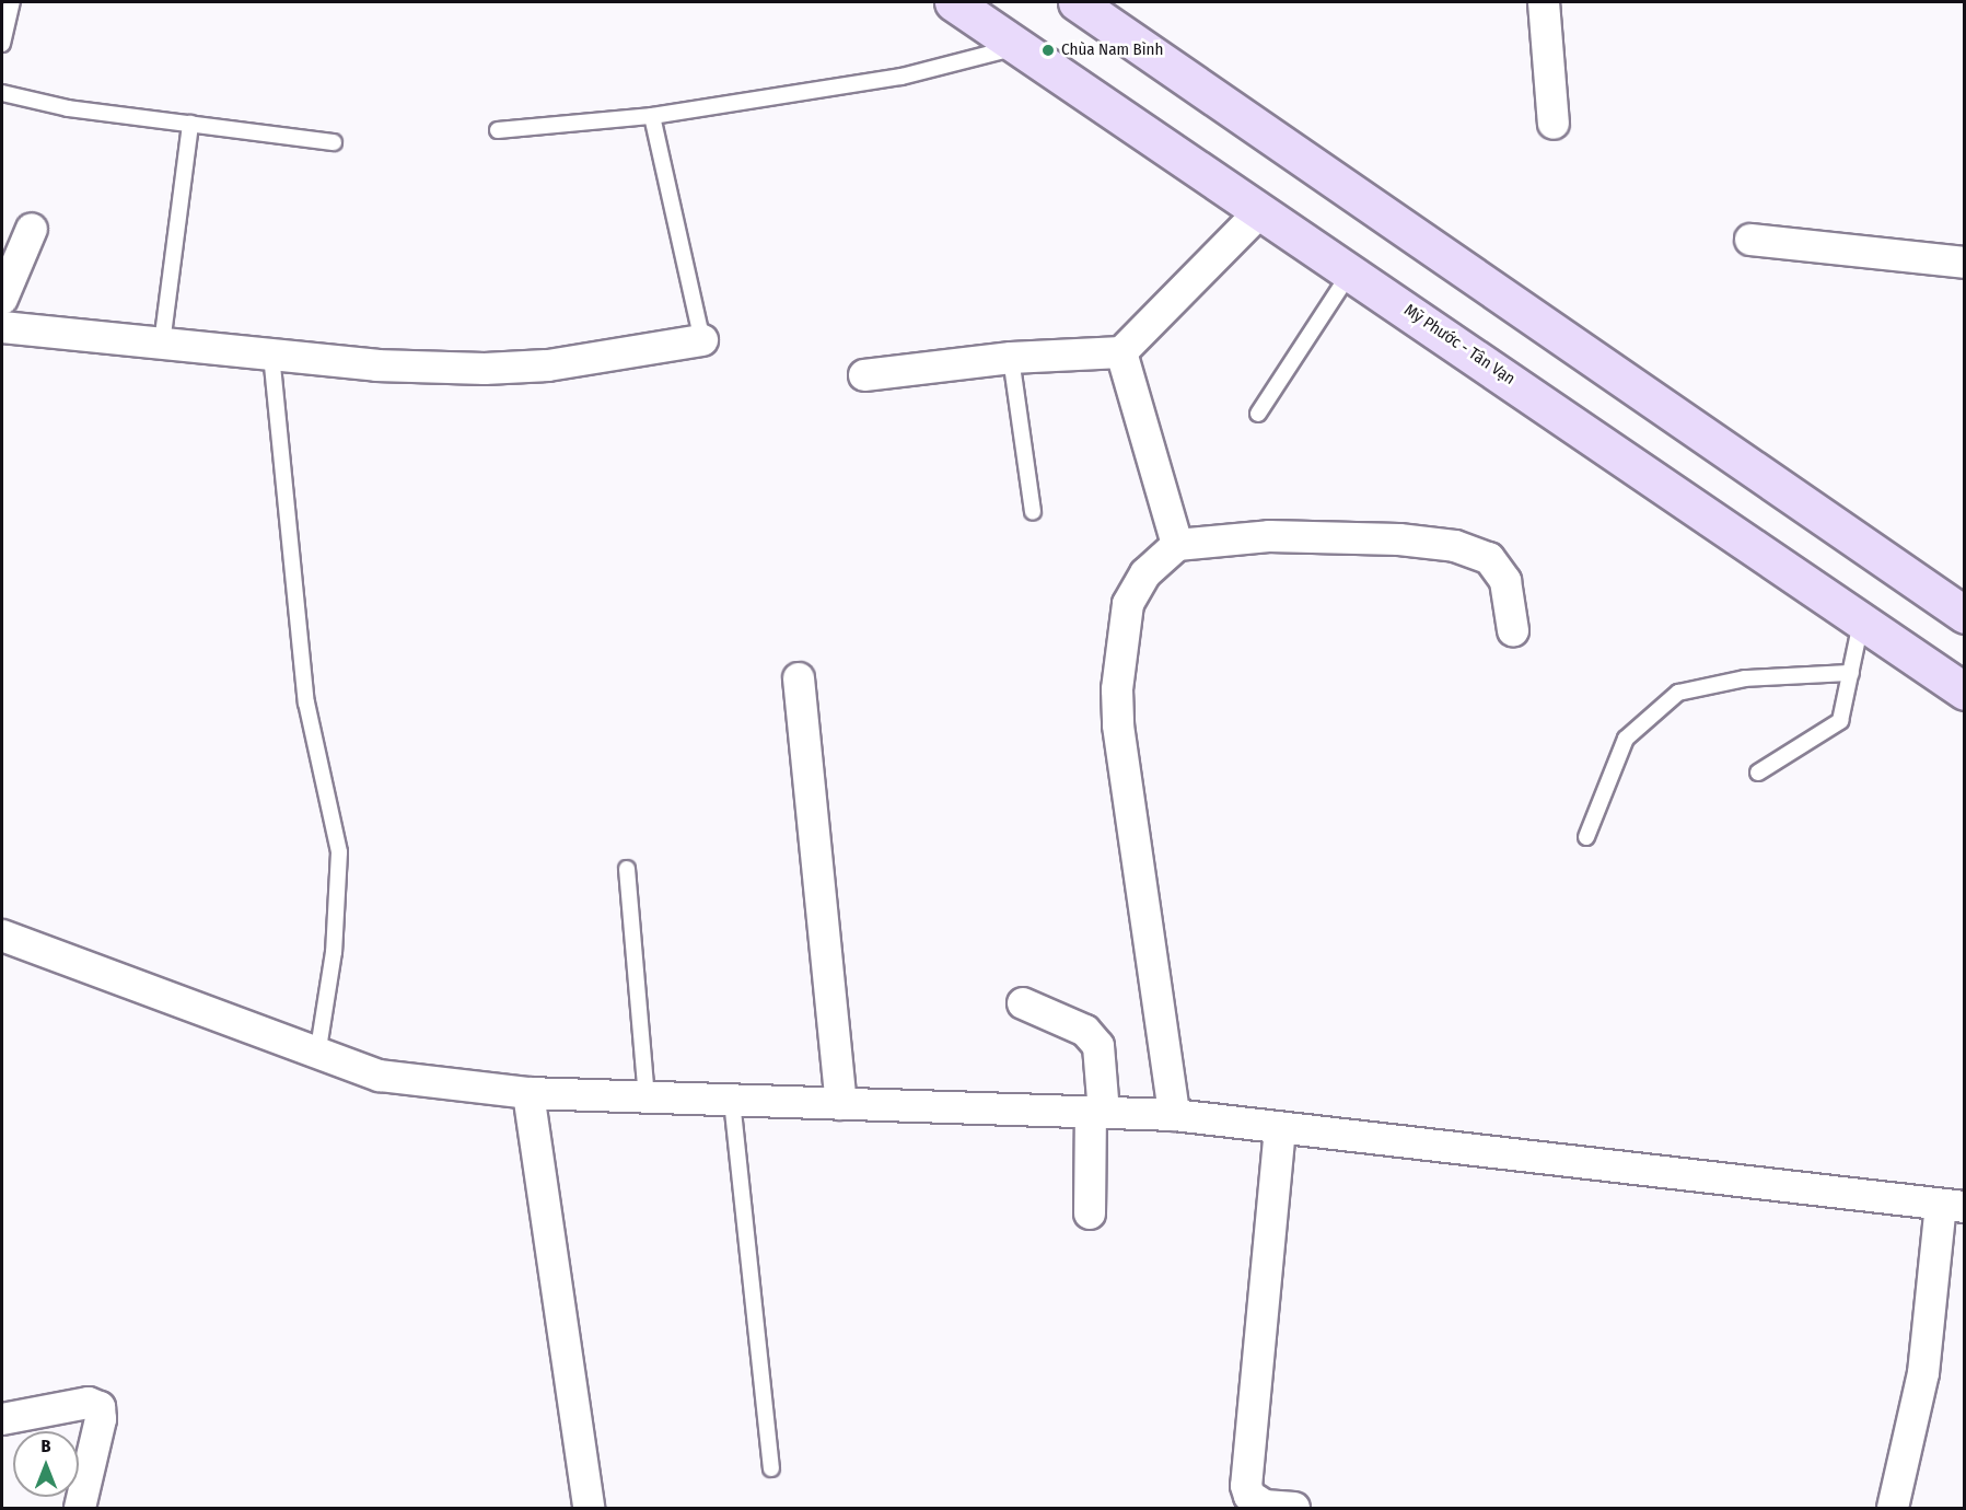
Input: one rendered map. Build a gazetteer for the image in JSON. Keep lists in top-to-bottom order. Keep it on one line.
{"streets":{"main road":["Mỹ Phước - Tân Vạn"]},"places":["Chùa Nam Bình"],"north":"top"}
